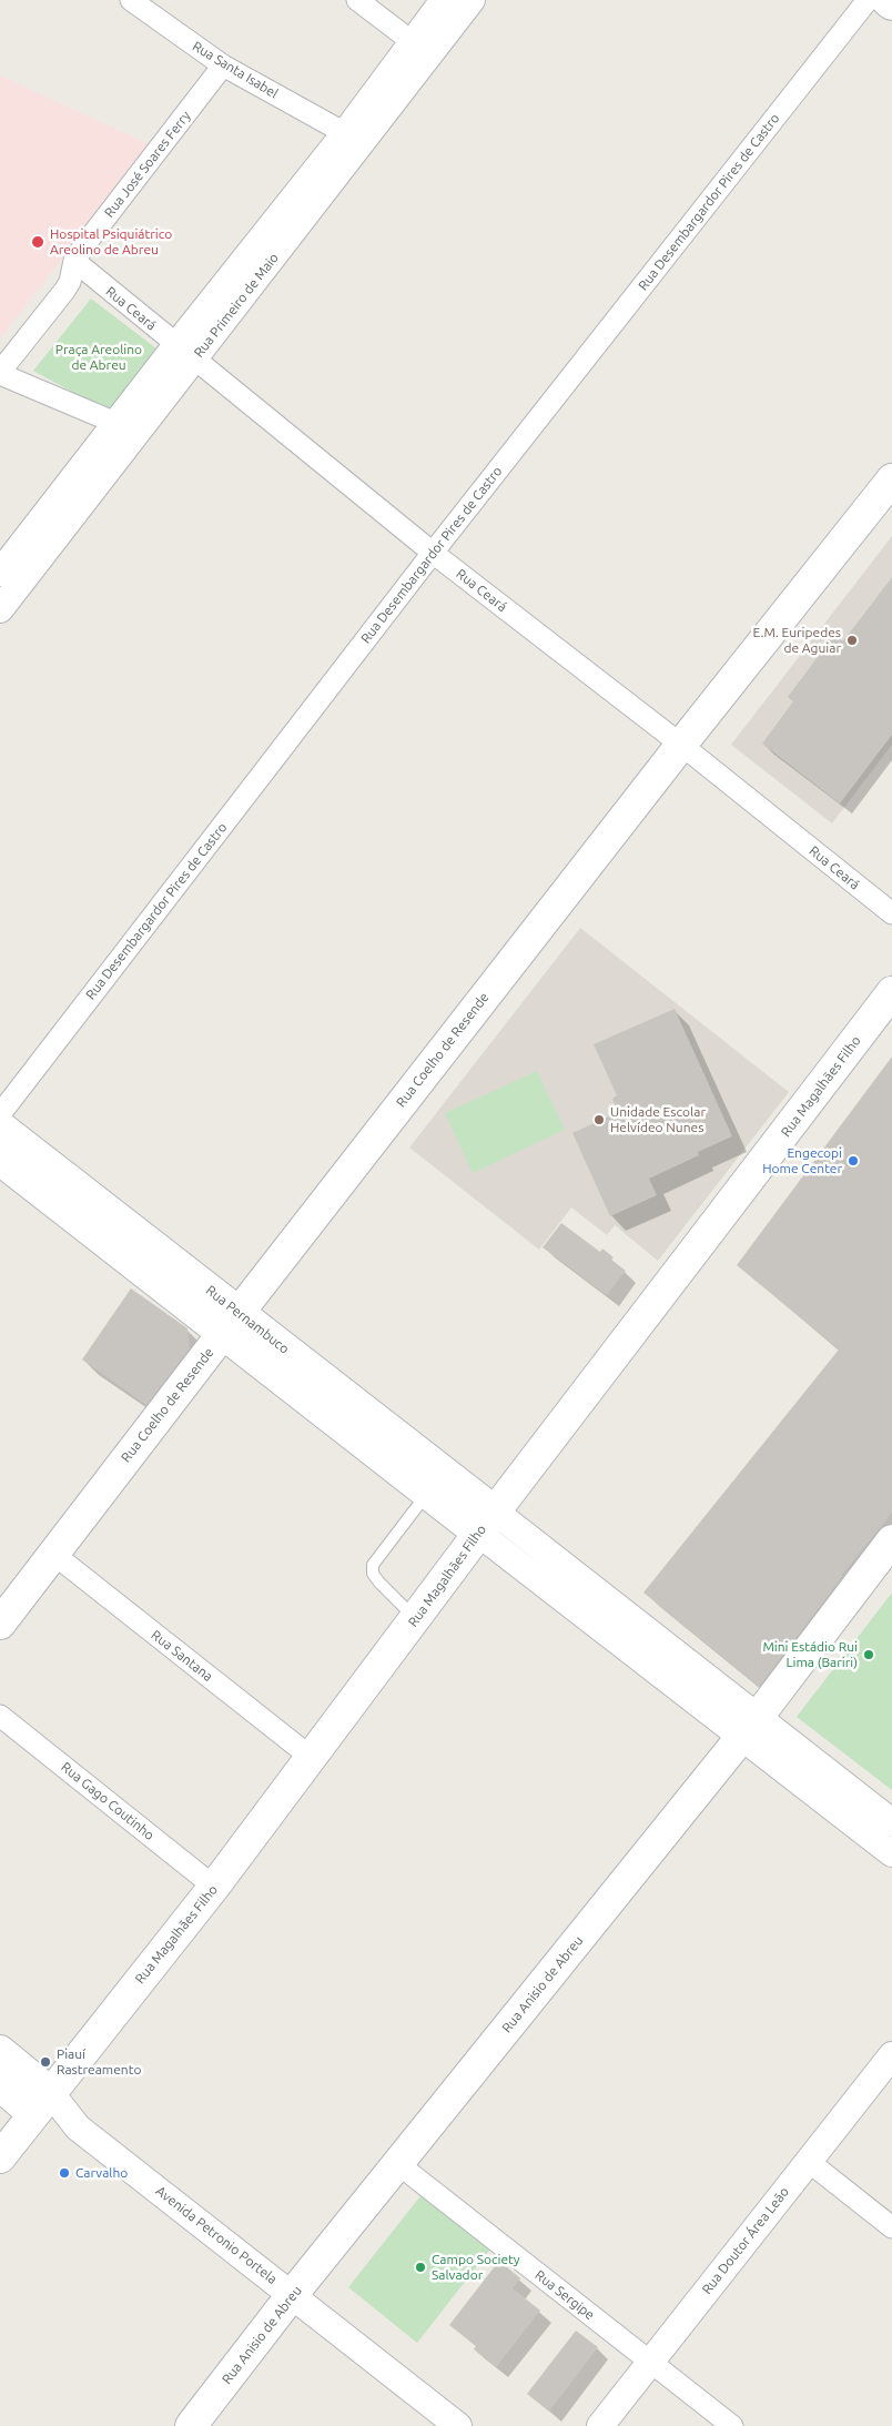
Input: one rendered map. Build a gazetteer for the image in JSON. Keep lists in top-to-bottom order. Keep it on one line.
{"streets":{"main road":["Rua Coelho de Resende","Rua Magalhães Filho","Rua Pernambuco","Rua Anisio de Abreu","Avenida Petronio Portela"],"street":["Rua Santa Isabel","Rua José Soares Ferry","Rua Desembargardor Pires de Castro","Rua Primeiro de Maio","Rua Ceará","Rua Santana","Rua Gago Coutinho","Rua Doutor Área Leão","Rua Sergipe"]},"crossings":[["Rua Santa Isabel","Rua José Soares Ferry"],["Rua Santa Isabel","Rua Primeiro de Maio"],["Rua José Soares Ferry","Rua Ceará"],["Rua Desembargardor Pires de Castro","Rua Ceará"],["Rua Primeiro de Maio","Rua Ceará"],["Rua Ceará","Rua Coelho de Resende"],["Rua Coelho de Resende","Rua Pernambuco"],["Rua Coelho de Resende","Rua Santana"],["Rua Magalhães Filho","Rua Pernambuco"],["Rua Magalhães Filho","Rua Santana"],["Rua Magalhães Filho","Rua Gago Coutinho"],["Rua Magalhães Filho","Avenida Petronio Portela"],["Rua Anisio de Abreu","Avenida Petronio Portela"],["Rua Anisio de Abreu","Rua Sergipe"],["Rua Doutor Área Leão","Rua Sergipe"]],"parks":["Praça Areolino de Abreu"],"places":["Hospital Psiquiátrico Areolino de Abreu","E.M. Euripedes de Aguiar","Unidade Escolar Helvídeo Nunes","Engecopi Home Center","Mini Estádio Rui Lima (Bariri)","Piauí Rastreamento","Carvalho","Campo Society Salvador"]}
